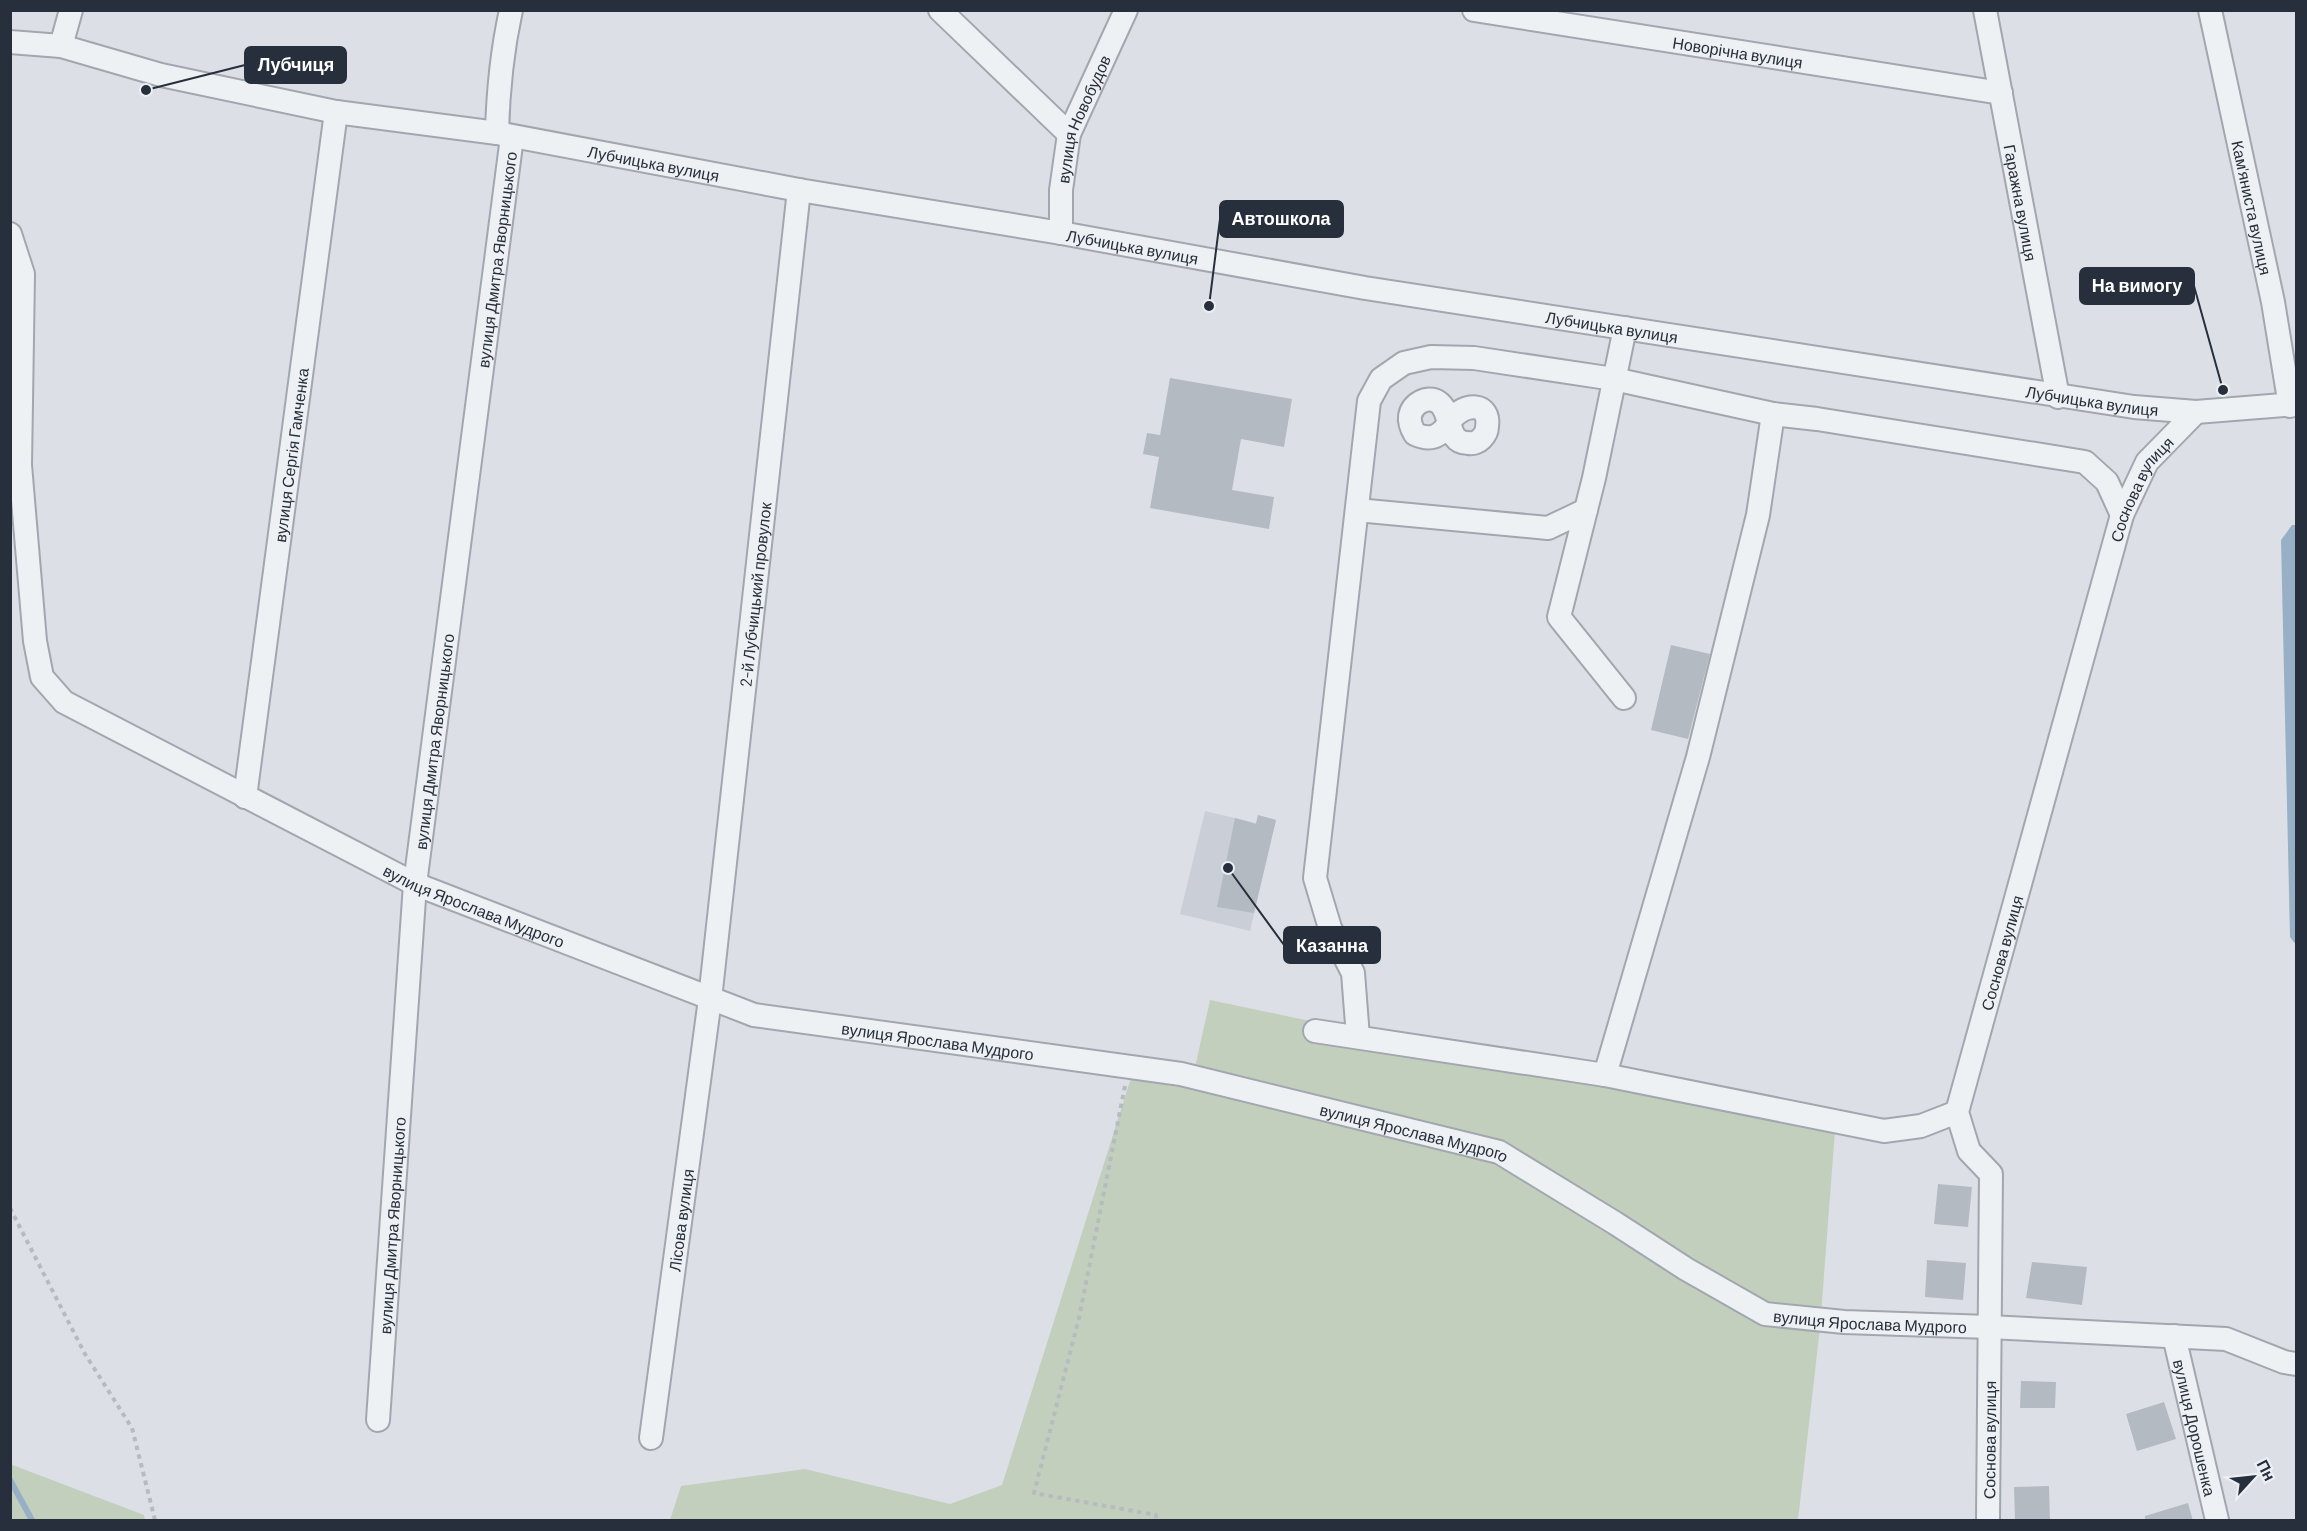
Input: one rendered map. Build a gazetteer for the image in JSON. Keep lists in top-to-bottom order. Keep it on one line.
{"streets":{"street":["Новорічна вулиця","вулиця Новобудов","Лубчицька вулиця","Гаражна вулиця","Кам'яниста вулиця","вулиця Дмитра Яворницького","вулиця Сергія Гамченка","Соснова вулиця","2-й Лубчицький провулок","вулиця Ярослава Мудрого","Лісова вулиця","вулиця Дорошенка"]},"crossings":[["Новорічна вулиця","Гаражна вулиця"],["вулиця Новобудов","Лубчицька вулиця"],["Лубчицька вулиця","Гаражна вулиця"],["Лубчицька вулиця","Кам'яниста вулиця"],["Лубчицька вулиця","вулиця Дмитра Яворницького"],["Лубчицька вулиця","вулиця Сергія Гамченка"],["Лубчицька вулиця","Соснова вулиця"],["Лубчицька вулиця","2-й Лубчицький провулок"],["вулиця Дмитра Яворницького","вулиця Ярослава Мудрого"],["вулиця Сергія Гамченка","вулиця Ярослава Мудрого"],["Соснова вулиця","вулиця Ярослава Мудрого"],["2-й Лубчицький провулок","вулиця Ярослава Мудрого"],["2-й Лубчицький провулок","Лісова вулиця"],["вулиця Ярослава Мудрого","Лісова вулиця"],["вулиця Ярослава Мудрого","вулиця Дорошенка"]],"places":["Лубчиця","Автошкола","На вимогу","Казанна"],"north":"top right"}
